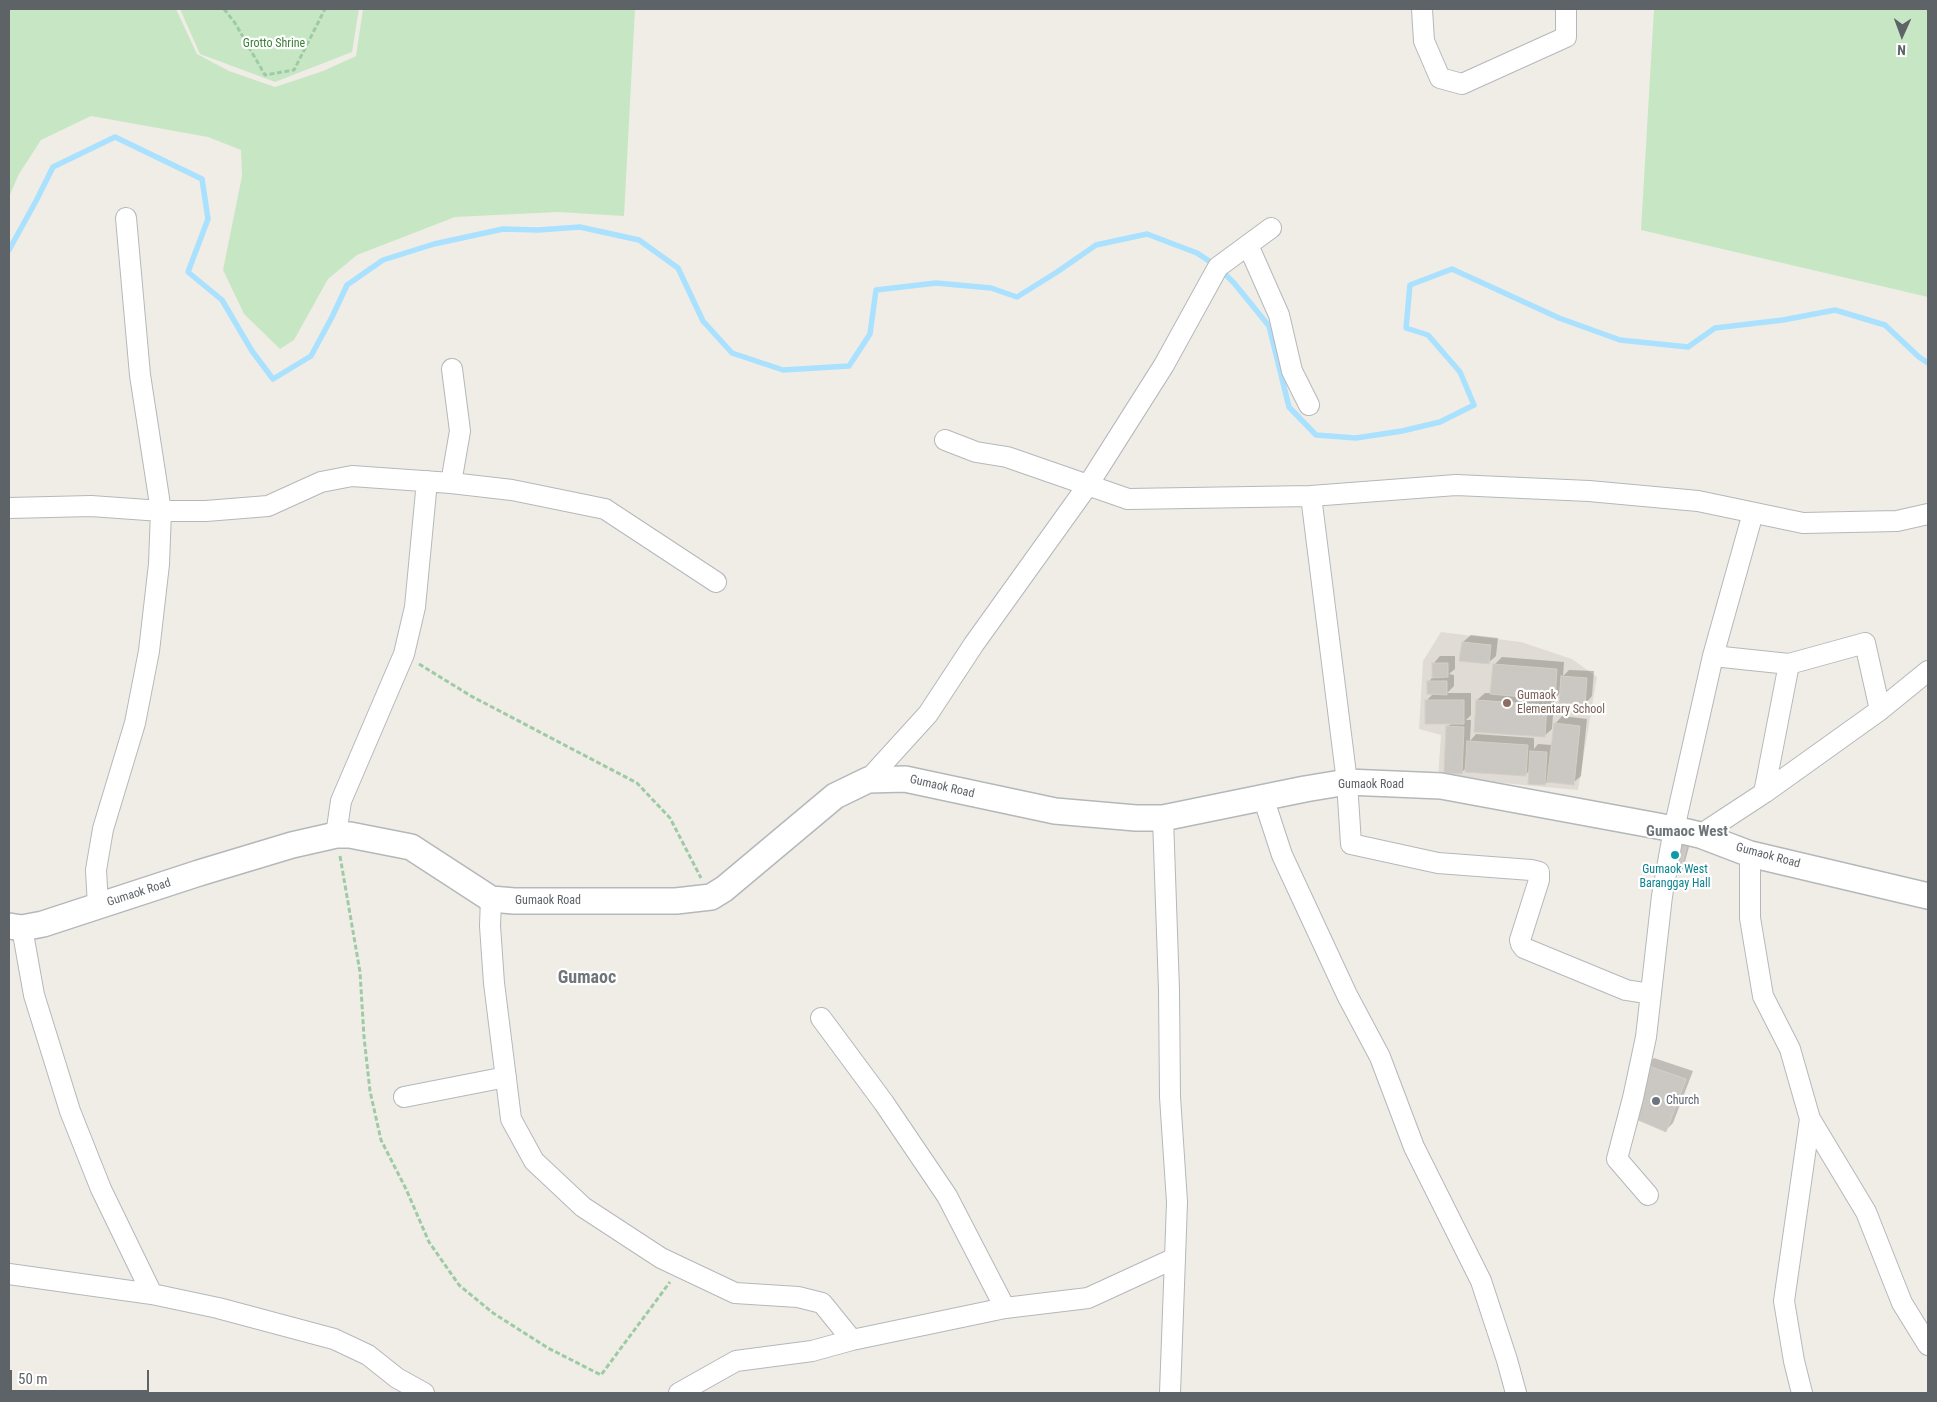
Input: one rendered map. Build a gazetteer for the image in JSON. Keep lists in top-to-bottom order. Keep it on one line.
{"streets":{"street":["Gumaok Road"]},"districts":["Gumaoc West","Gumaoc"],"parks":["Grotto Shrine"],"places":["Gumaok Elementary School","Gumaok West Baranggay Hall","Church"],"scale_bar":"50 m","north":"bottom"}
